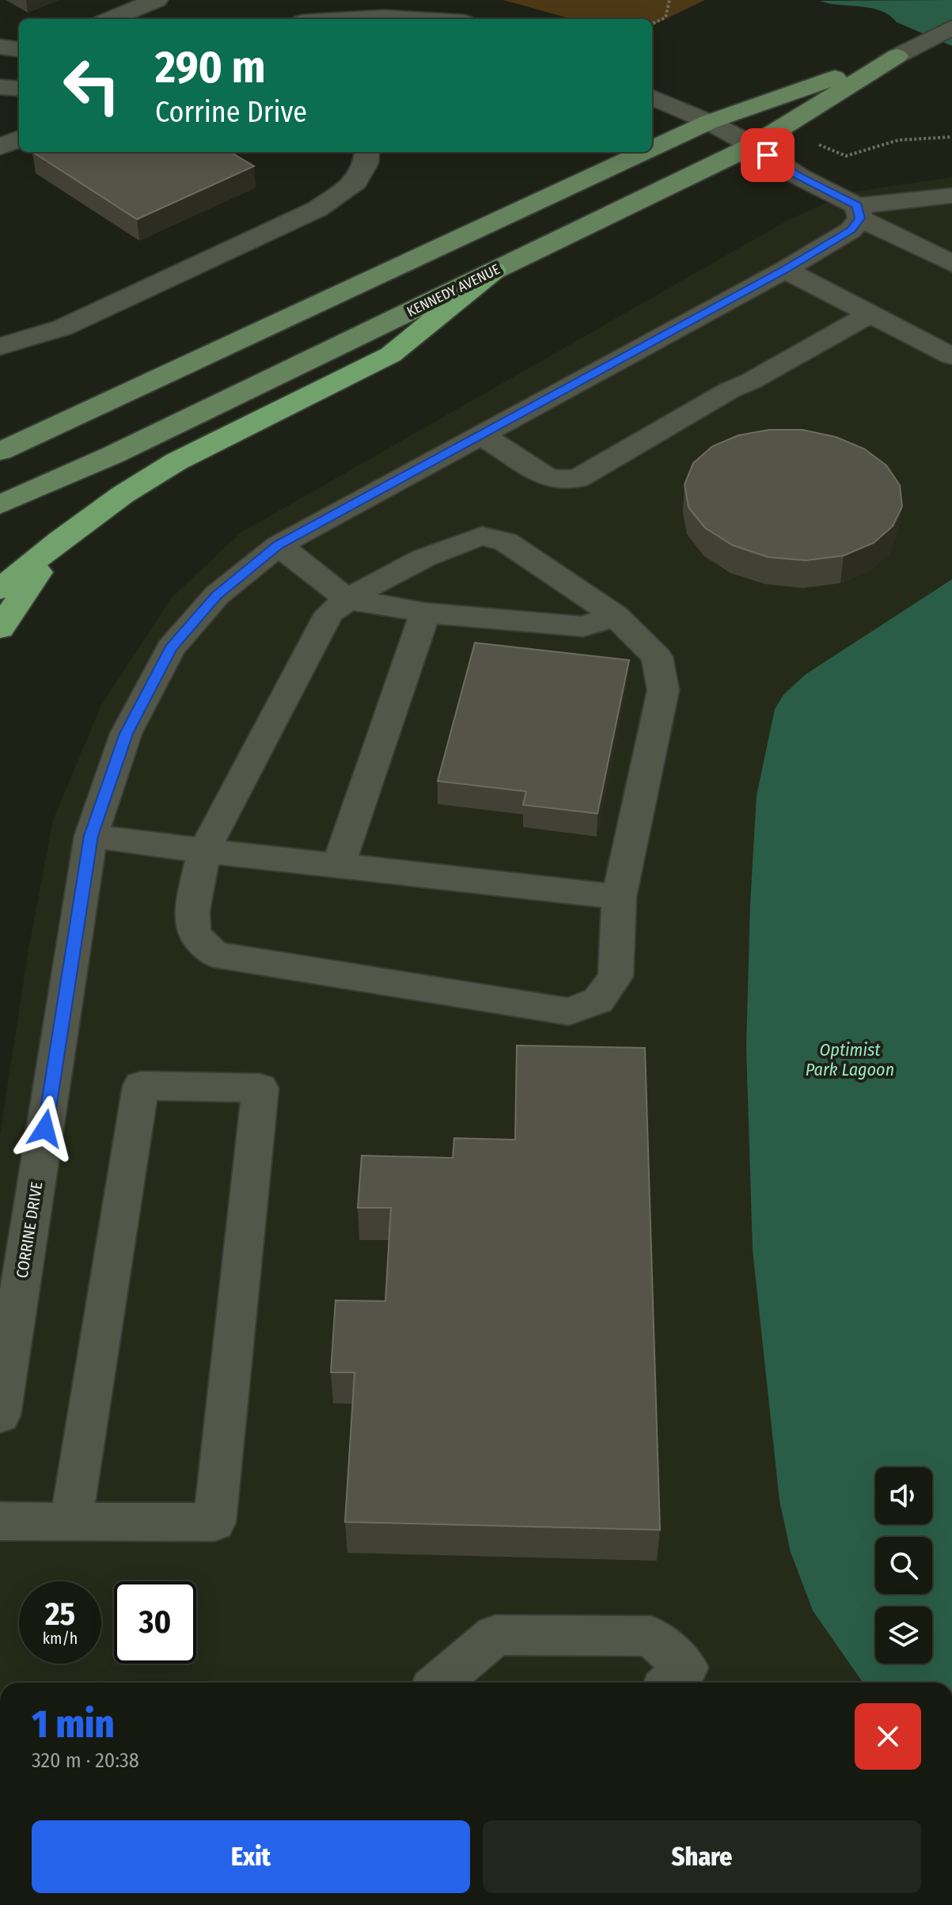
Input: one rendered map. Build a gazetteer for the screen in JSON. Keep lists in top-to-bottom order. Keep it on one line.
{"streets":{"main road":["KENNEDY AVENUE"],"street":["CORRINE DRIVE"]},"water":["Optimist Park Lagoon"],"page":{"turn":["290 m","Corrine Drive"],"speed":"25 km/h","limit":"30","heading":["1 min","320 m · 20:38"],"buttons":["Exit","Share"]}}
